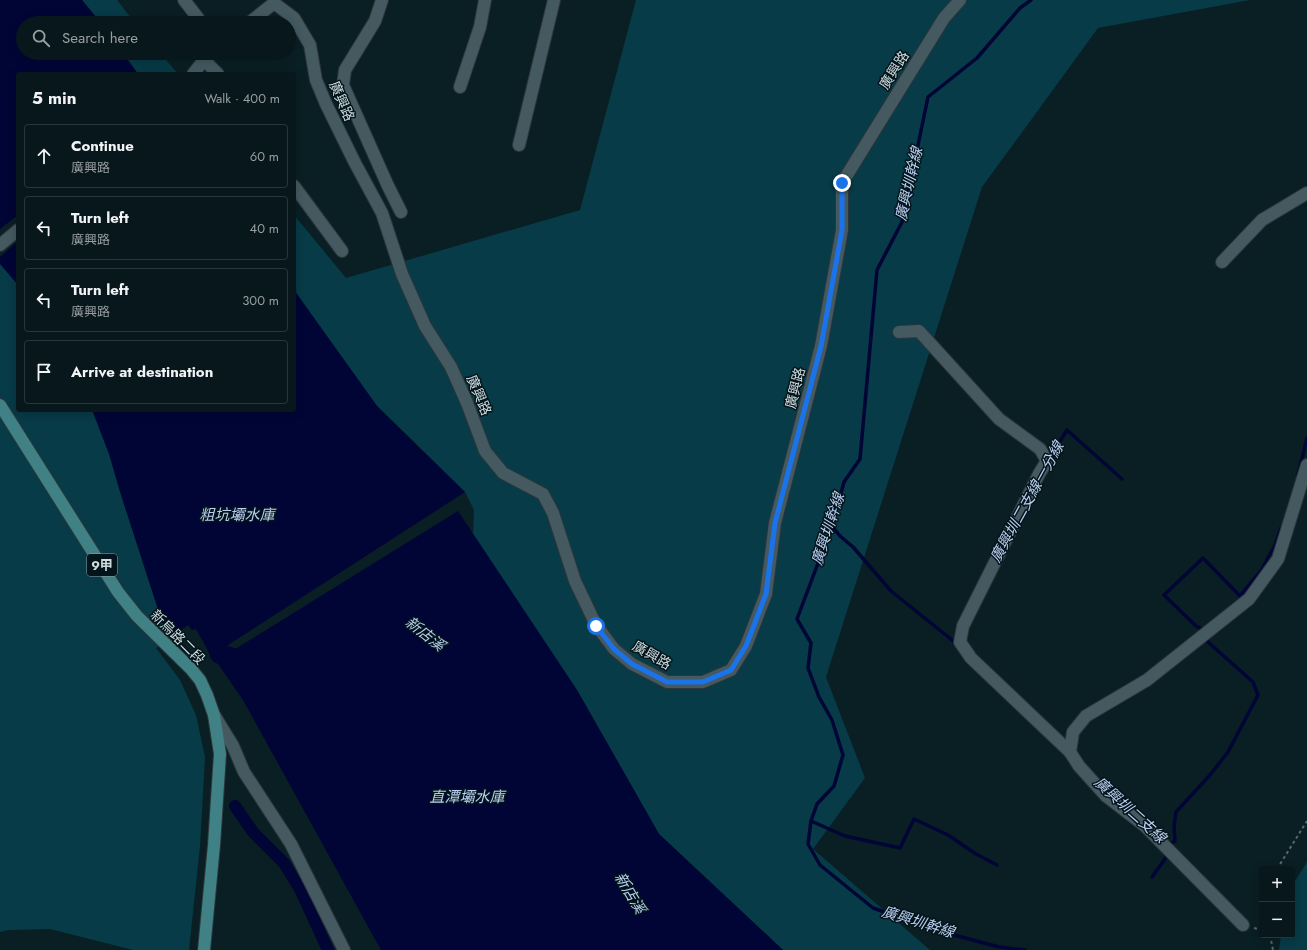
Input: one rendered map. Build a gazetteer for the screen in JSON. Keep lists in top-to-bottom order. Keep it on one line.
{"streets":{"main road":["9甲","新烏路二段"],"street":["廣興路"]},"water":["廣興圳幹線","廣興圳二支線一分線","粗坑壩水庫","新店溪","直潭壩水庫","廣興圳二支線"],"page":{"search":"Search here","heading":["5 min","Walk · 400 m"],"list":[["Continue","廣興路","60 m"],["Turn left","廣興路","40 m"],["Turn left","廣興路","300 m"],"Arrive at destination"],"map_buttons":["+","−"]}}
